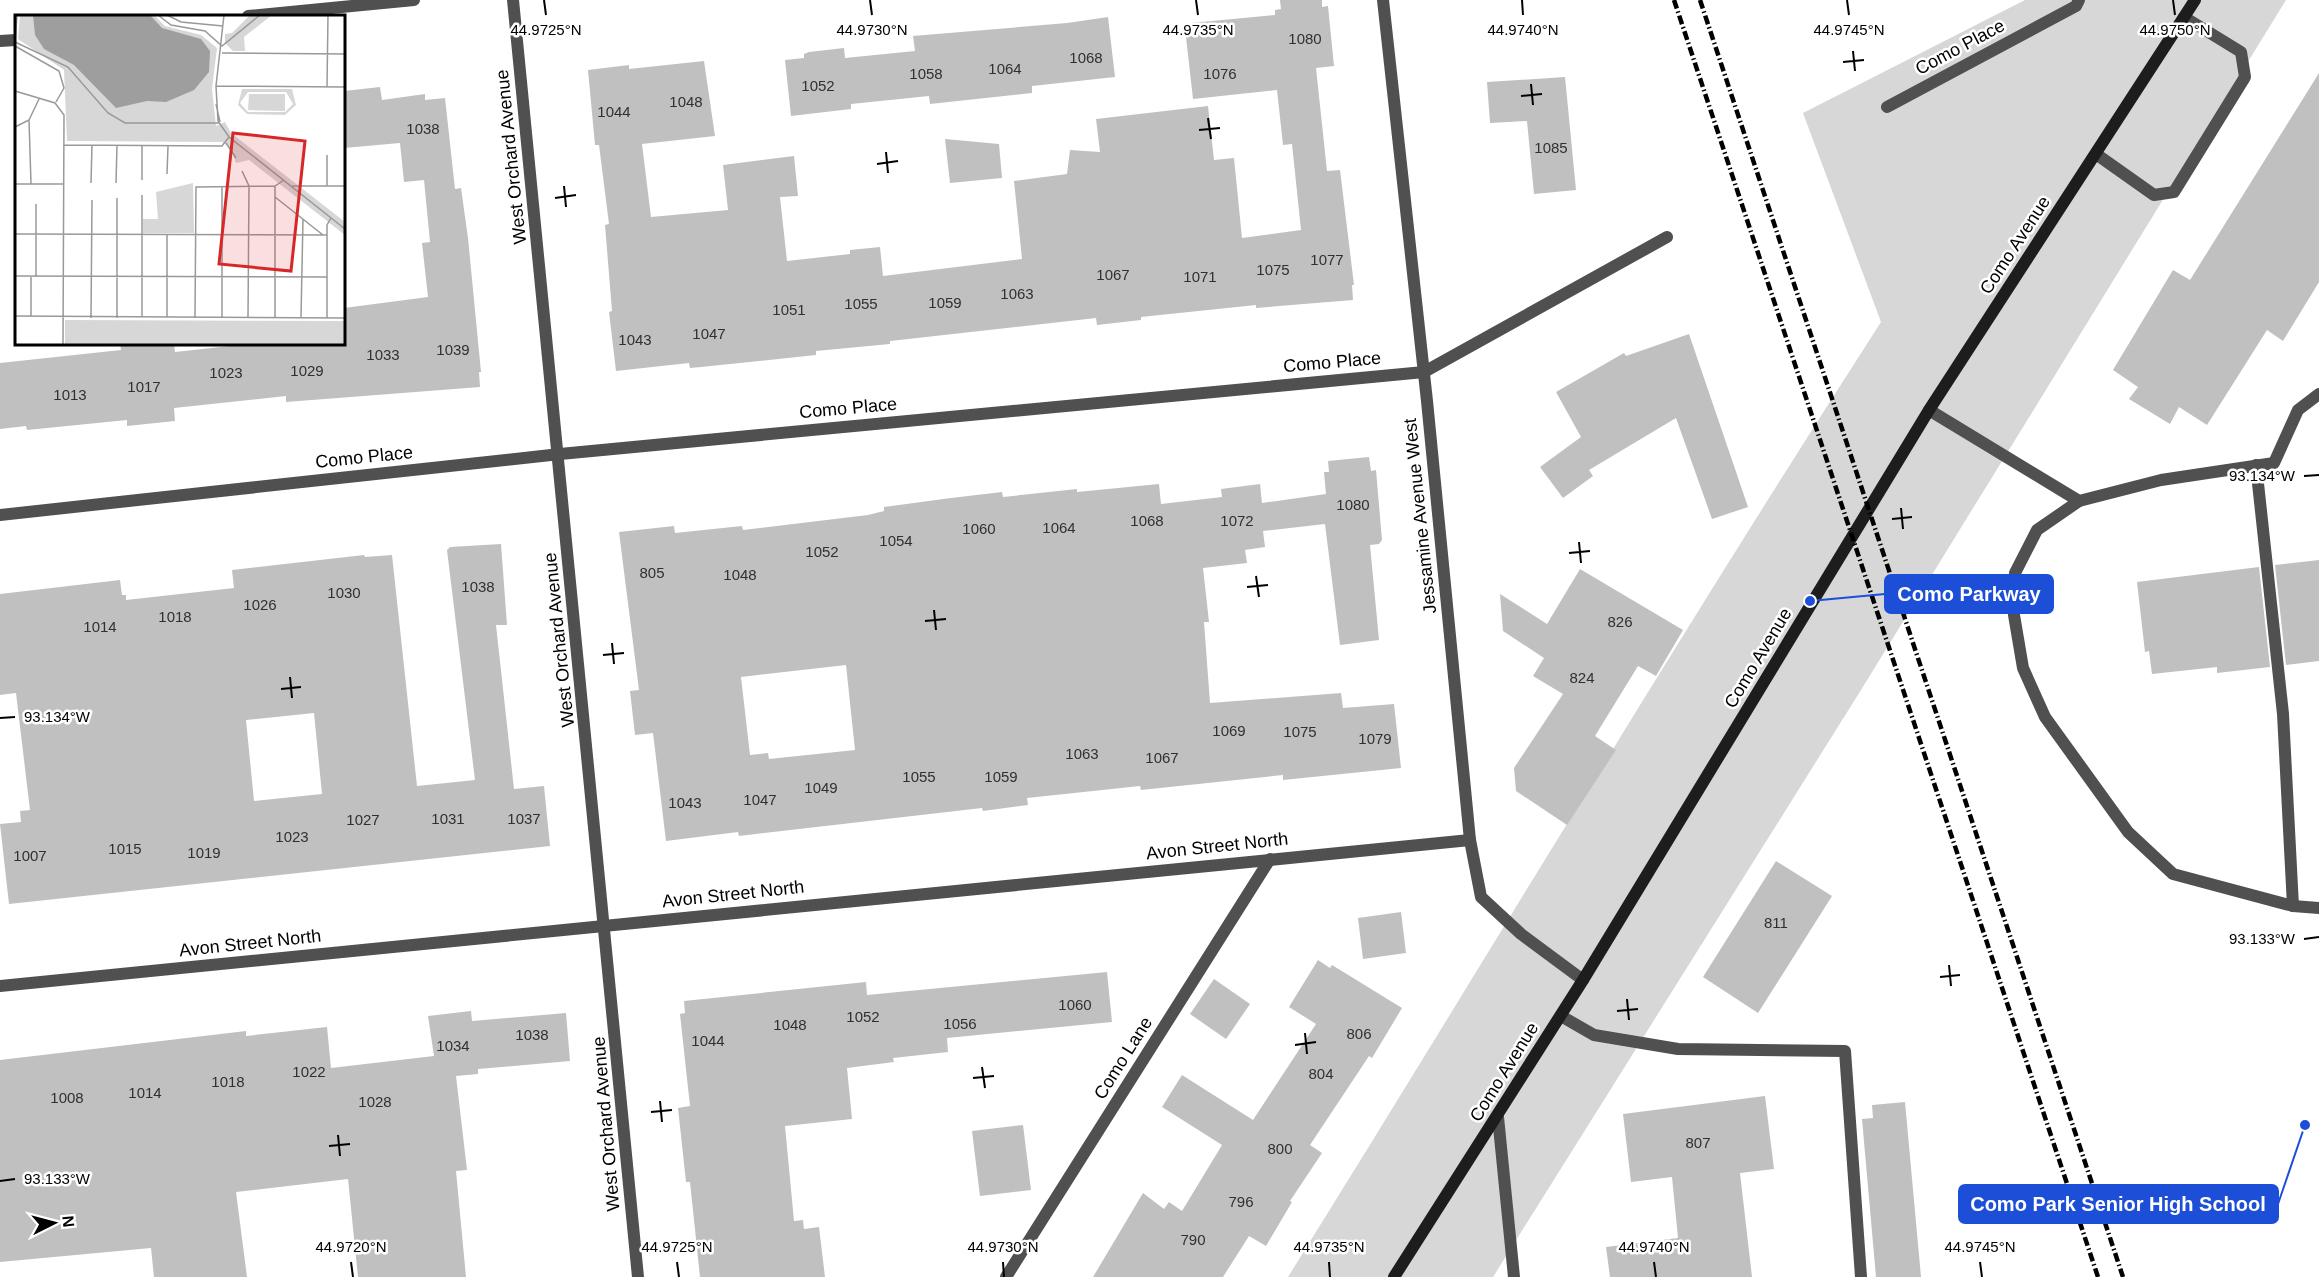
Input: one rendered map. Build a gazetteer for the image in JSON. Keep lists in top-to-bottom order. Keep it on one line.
{"streets":{"street":["Como Place","West Orchard Avenue","Como Avenue","Jessamine Avenue West","Avon Street North","Como Lane"]},"crossings":[["Como Place","West Orchard Avenue"],["Como Place","Jessamine Avenue West"],["West Orchard Avenue","Avon Street North"],["Como Avenue","Jessamine Avenue West"],["Jessamine Avenue West","Avon Street North"],["Avon Street North","Como Lane"]],"places":["Como Parkway","Como Park Senior High School"],"house_numbers":["1080","1068","1064","1058","1076","1052","1048","1044","1038","1085","1077","1075","1067","1071","1063","1059","1055","1051","1047","1043","1039","1033","1029","1023","1017","1013","1080","1068","1072","1064","1060","1054","1052","805","1048","1038","1030","1026","1018","826","1014","824","1069","1075","1079","1063","1067","1055","1059","1049","1047","1043","1031","1037","1027","1023","1015","1019","1007","811","1060","1052","1056","1048","806","1038","1044","1034","1022","804","1018","1014","1008","1028","807","800","796","790"],"north":"right","coordinates":["44.9725°N","44.9730°N","44.9735°N","44.9740°N","44.9745°N","44.9750°N","93.134°W","93.133°W","44.9720°N"]}
